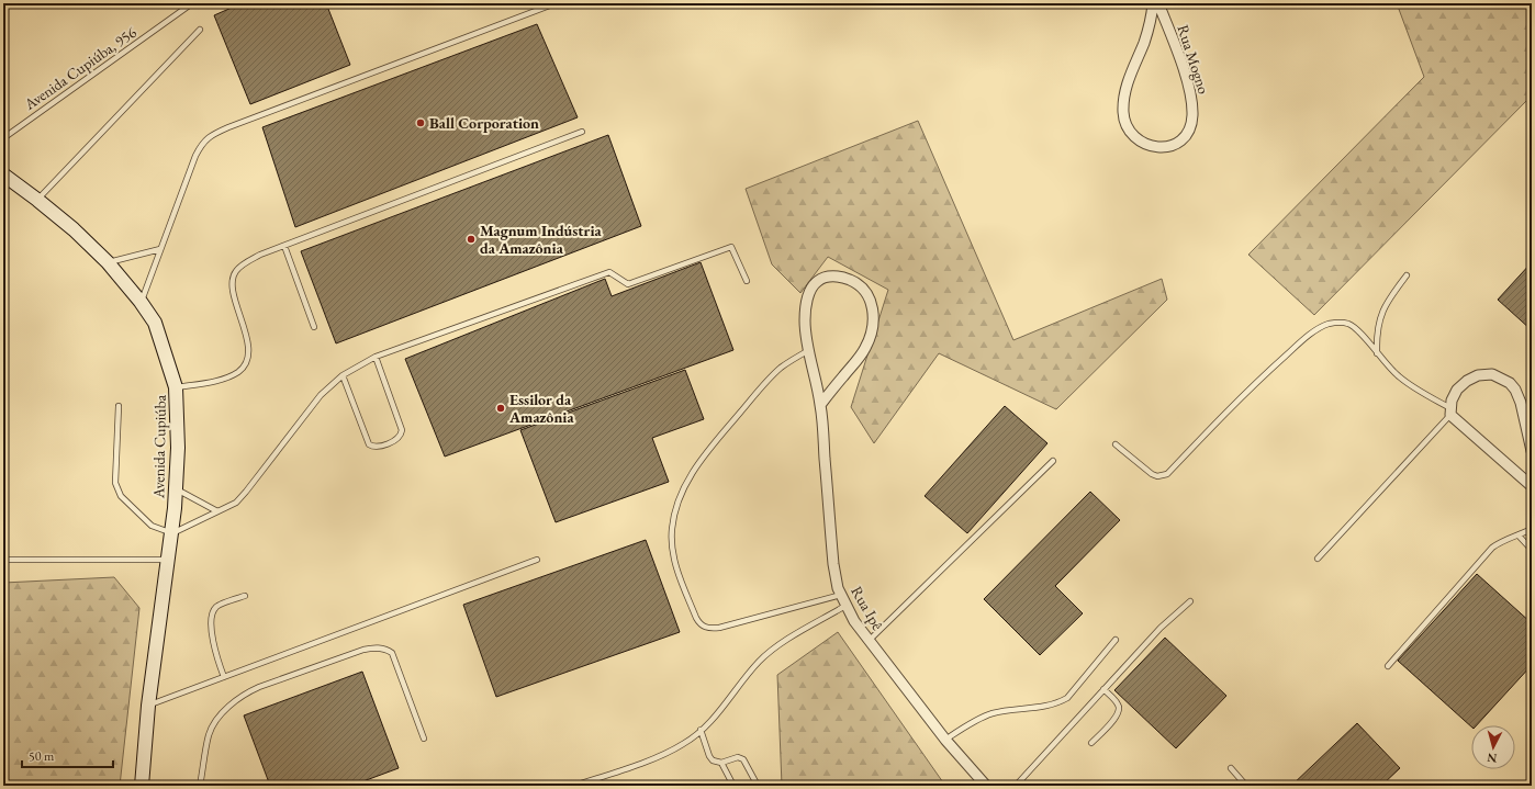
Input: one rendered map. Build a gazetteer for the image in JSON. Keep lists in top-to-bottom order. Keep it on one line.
{"streets":{"street":["Rua Mogno","Avenida Cupiúba","Rua Ipê"],"lane":["Avenida Cupiúba, 956"]},"places":["Ball Corporation","Magnum Indústria da Amazônia","Essilor da Amazônia"],"scale_bar":"50 m","north":"bottom"}
